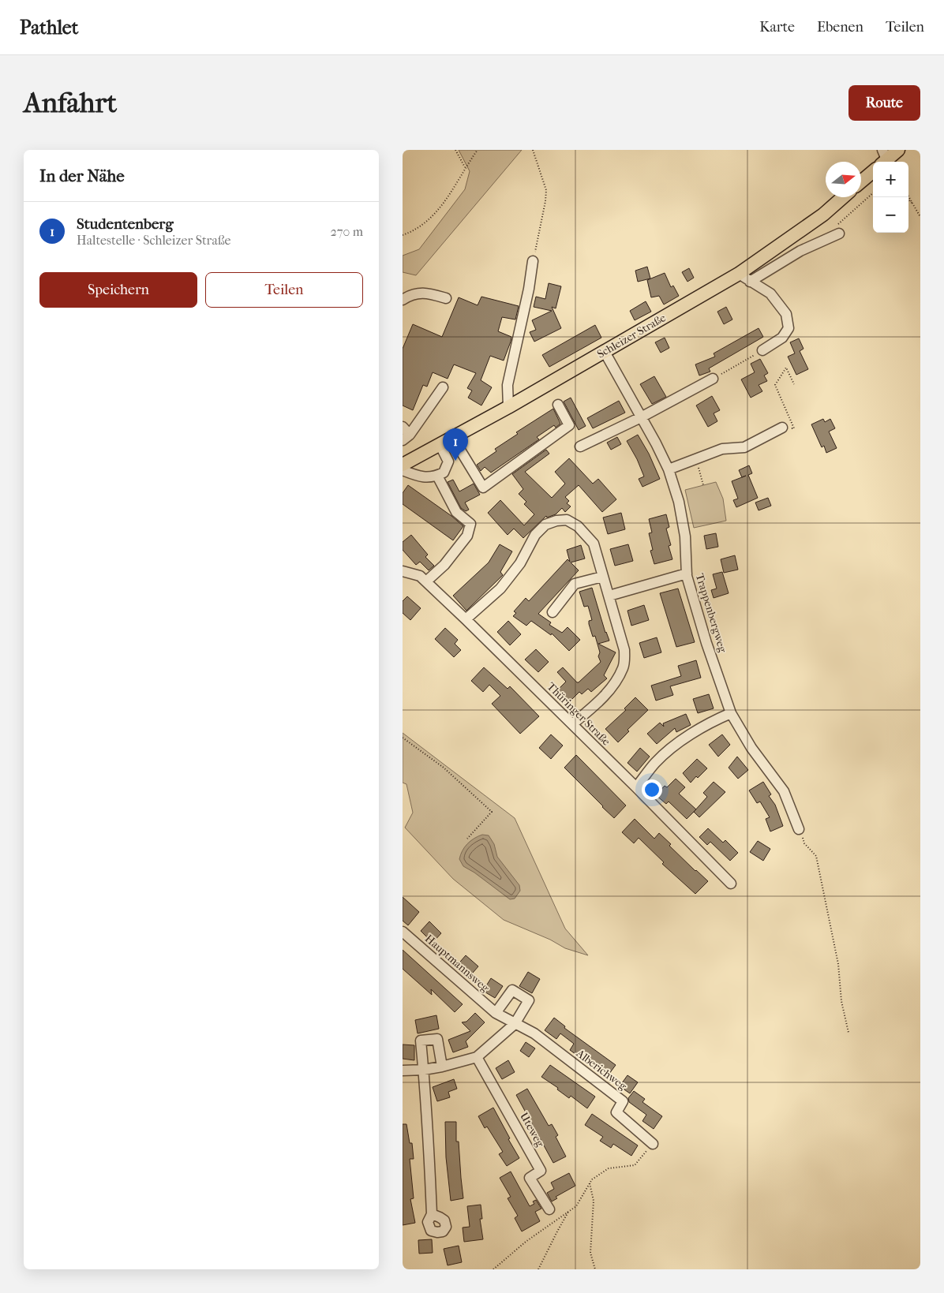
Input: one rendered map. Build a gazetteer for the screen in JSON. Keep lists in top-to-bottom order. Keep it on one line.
{"streets":{"main road":["Schleizer Straße"],"street":["Trappenbergweg","Thüringer Straße","Hauptmannsweg","Alberichweg","Uteweg"]},"crossings":[["Schleizer Straße","Trappenbergweg"],["Hauptmannsweg","Alberichweg"]],"north":"right","page":{"header":"Pathlet","nav":["Karte","Ebenen","Teilen"],"buttons":["Route",["Speichern","Teilen"]],"title":"Anfahrt","heading":"In der Nähe","map_buttons":["+","−"],"list":[{"mark":"1","name":"Studentenberg","note":"Haltestelle · Schleizer Straße","value":"270 m"}],"pins":"1"}}
